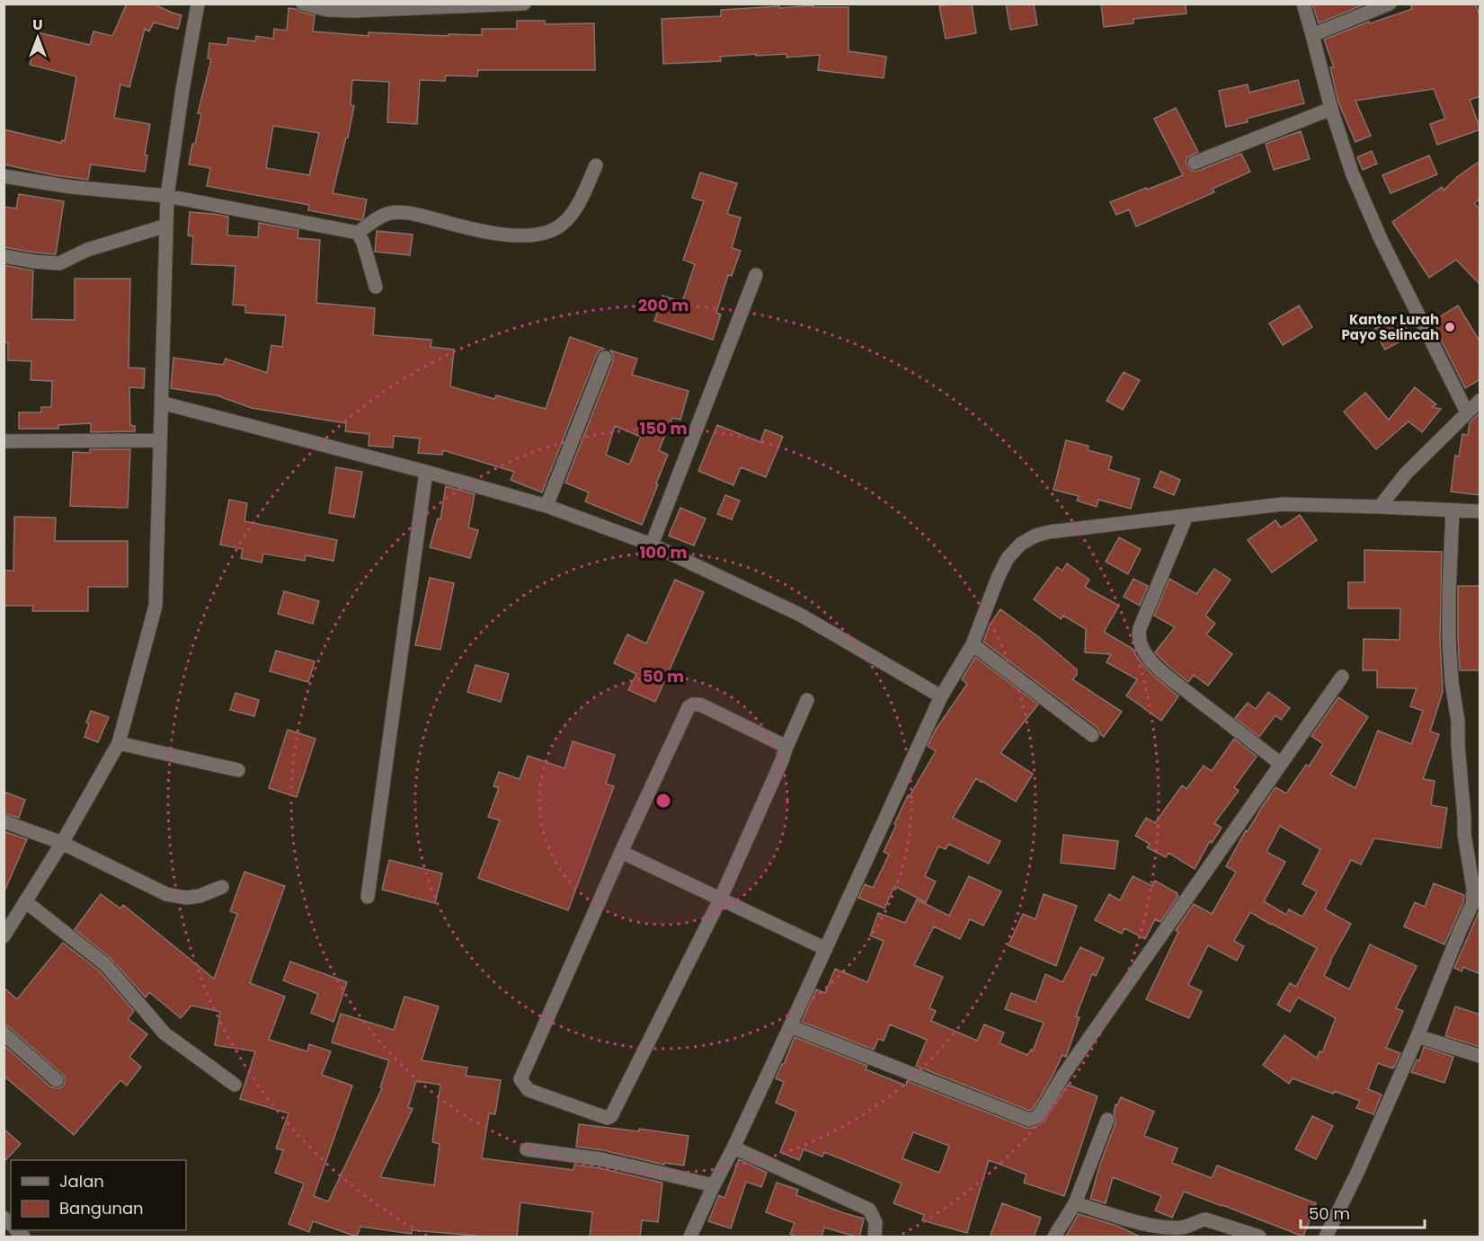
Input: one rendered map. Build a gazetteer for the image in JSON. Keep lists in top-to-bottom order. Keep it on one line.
{"places":["Kantor Lurah Payo Selincah"],"legend":["Jalan","Bangunan"],"scale_bar":"50 m","north":"top","rings":["200 m","150 m","100 m","50 m"]}
